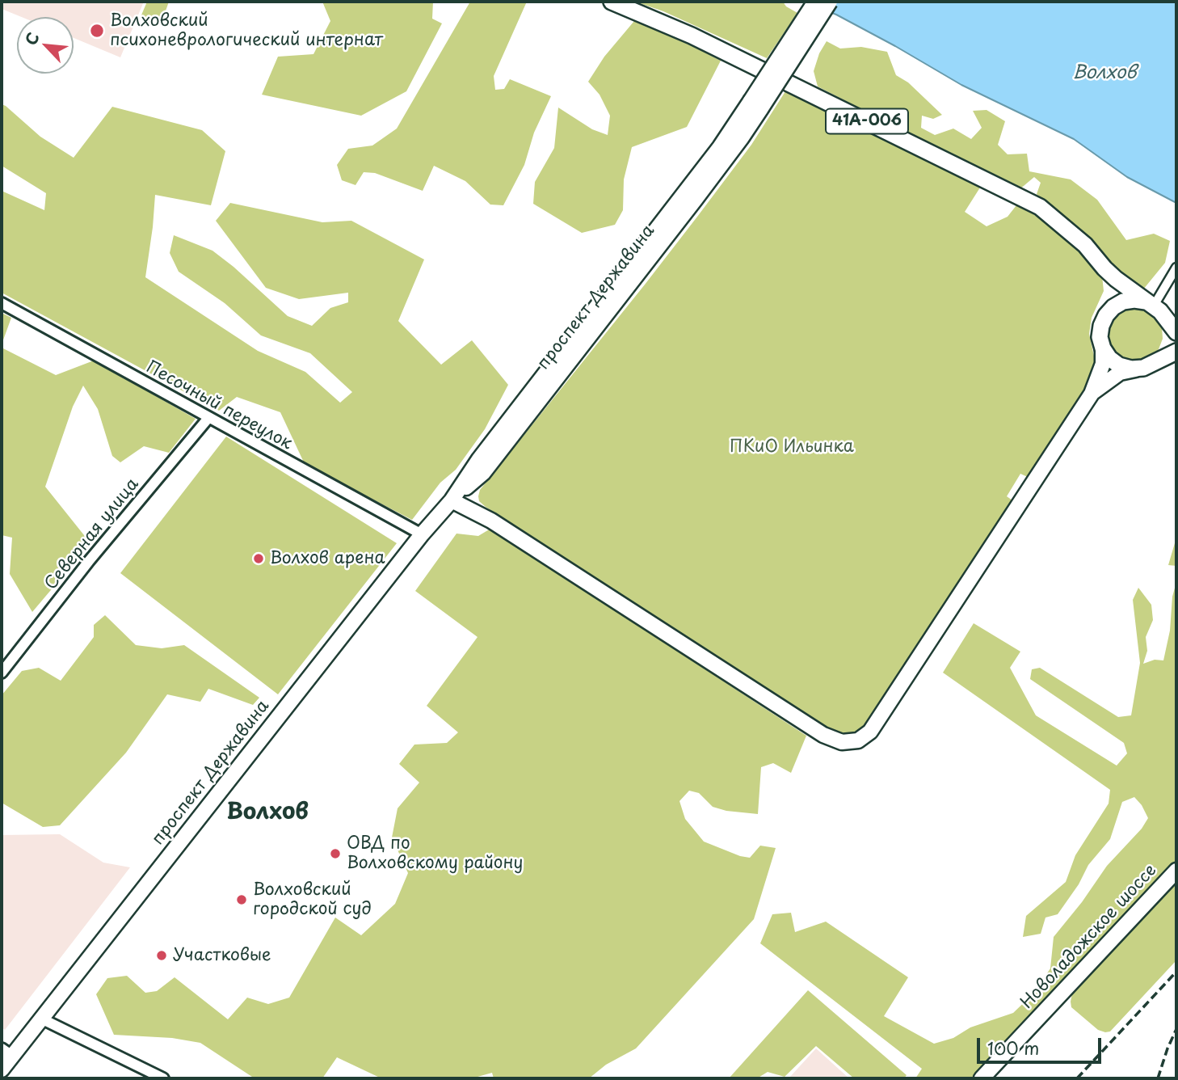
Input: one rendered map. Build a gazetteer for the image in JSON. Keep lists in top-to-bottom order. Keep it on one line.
{"streets":{"main road":["41А-006","проспект Державина","Новоладожское шоссе"],"street":["Песочный переулок","Северная улица"]},"crossings":[["проспект Державина","Песочный переулок"],["Песочный переулок","Северная улица"]],"districts":["Волхов"],"water":["Волхов"],"parks":["ПКиО Ильинка"],"places":["Волховский психоневрологический интернат","Волхов арена","ОВД по Волховскому району","Волховский городской суд","Участковые"],"scale_bar":"100 m","north":"top left"}
